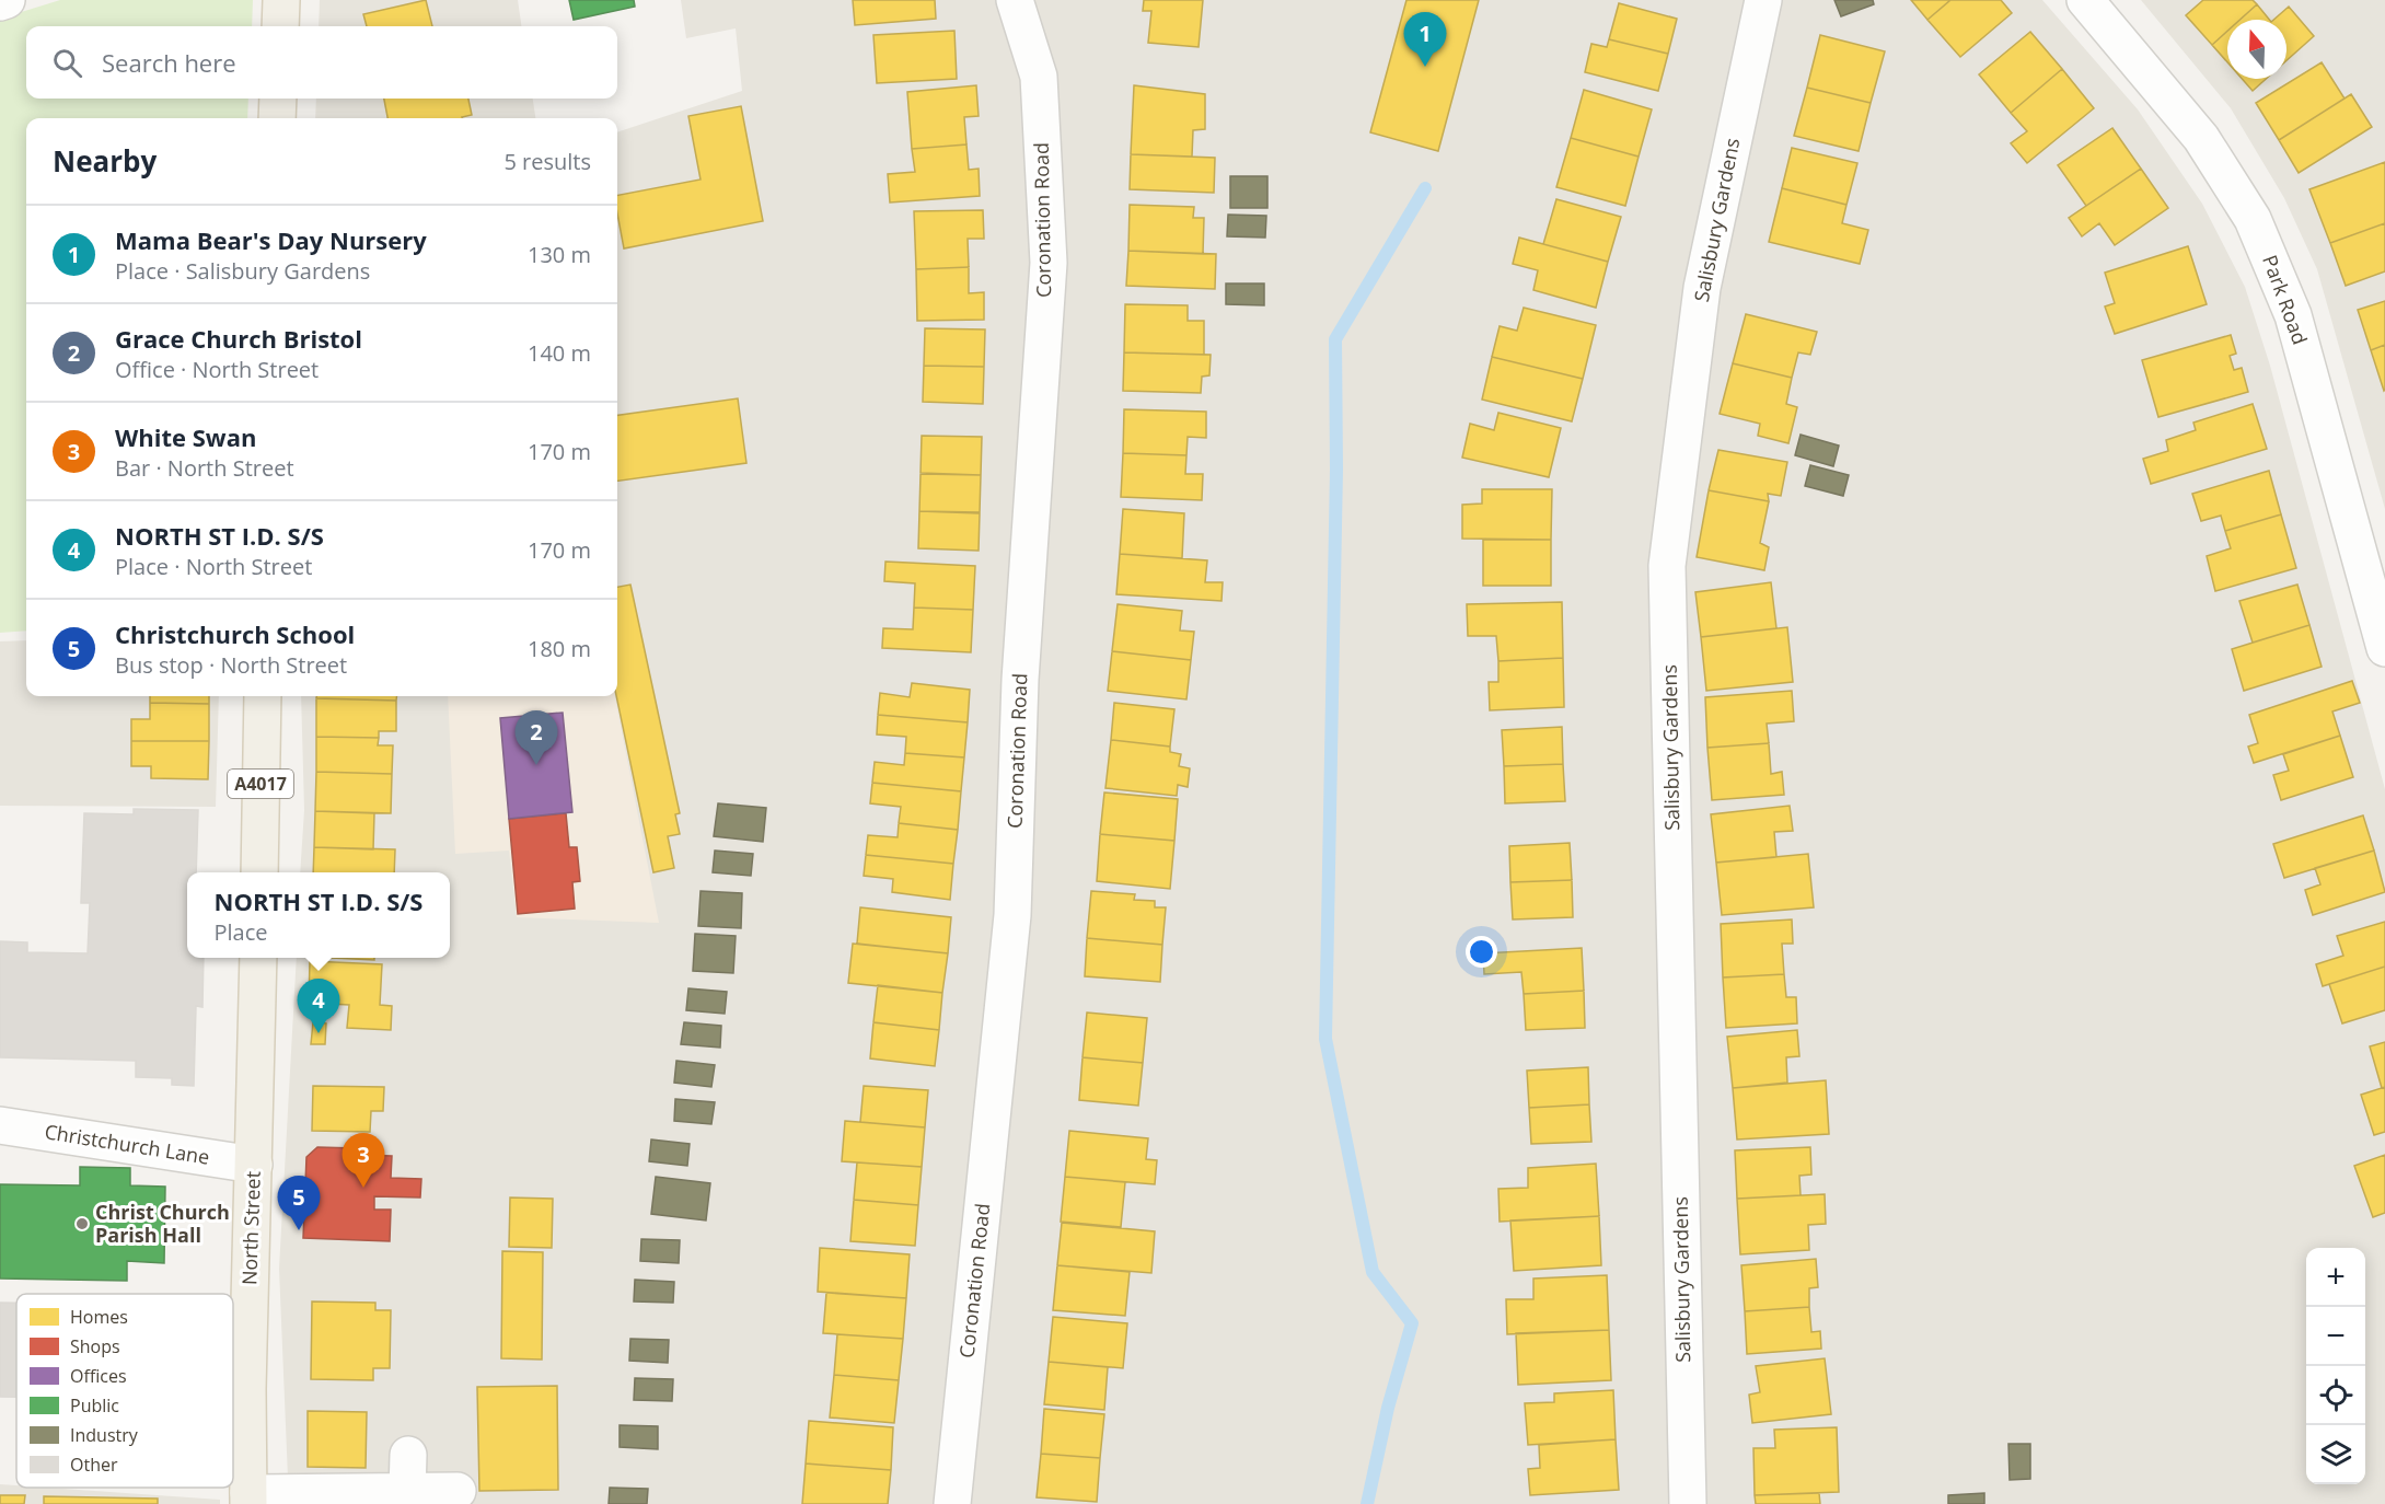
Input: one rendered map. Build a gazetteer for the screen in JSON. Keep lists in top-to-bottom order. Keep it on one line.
{"streets":{"main road":["A4017","North Street"],"street":["Coronation Road","Salisbury Gardens","Park Road","Christchurch Lane"]},"crossings":[["Christchurch Lane","North Street"]],"places":["Christ Church Parish Hall"],"legend":["Homes","Shops","Offices","Public","Industry","Other"],"north":"top","page":{"pins":["1","2","4","3","5"],"search":"Search here","heading":["Nearby","5 results"],"list":[{"mark":"1","name":"Mama Bear's Day Nursery","note":"Place · Salisbury Gardens","value":"130 m"},{"mark":"2","name":"Grace Church Bristol","note":"Office · North Street","value":"140 m"},{"mark":"3","name":"White Swan","note":"Bar · North Street","value":"170 m"},{"mark":"4","name":"NORTH ST I.D. S/S","note":"Place · North Street","value":"170 m"},{"mark":"5","name":"Christchurch School","note":"Bus stop · North Street","value":"180 m"}],"popup":["NORTH ST I.D. S/S","Place"],"map_buttons":["+","−"]}}
